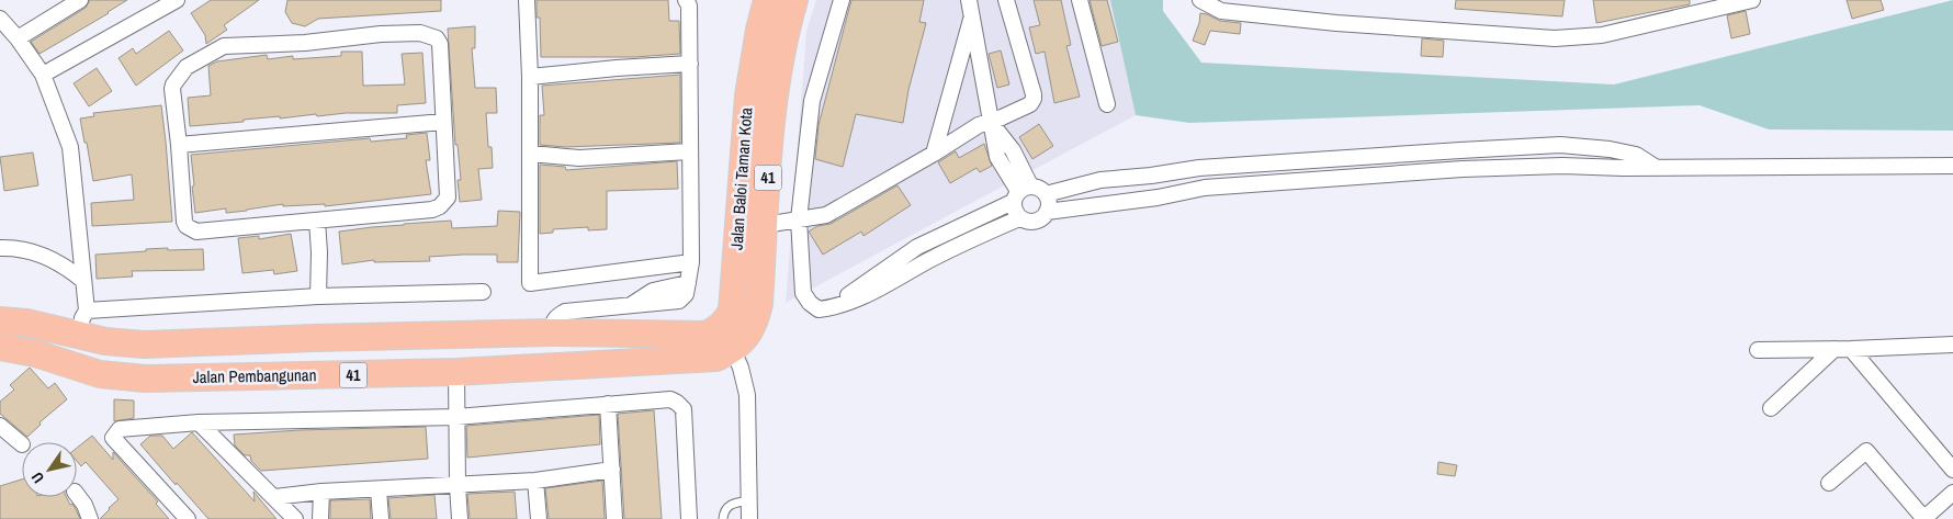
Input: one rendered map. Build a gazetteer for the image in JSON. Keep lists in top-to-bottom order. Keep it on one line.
{"streets":{"highway":["41","Jalan Baloi Taman Kota","Jalan Pembangunan"]},"crossings":[["41","Jalan Baloi Taman Kota"],["Jalan Baloi Taman Kota","Jalan Pembangunan"]],"north":"bottom left"}
